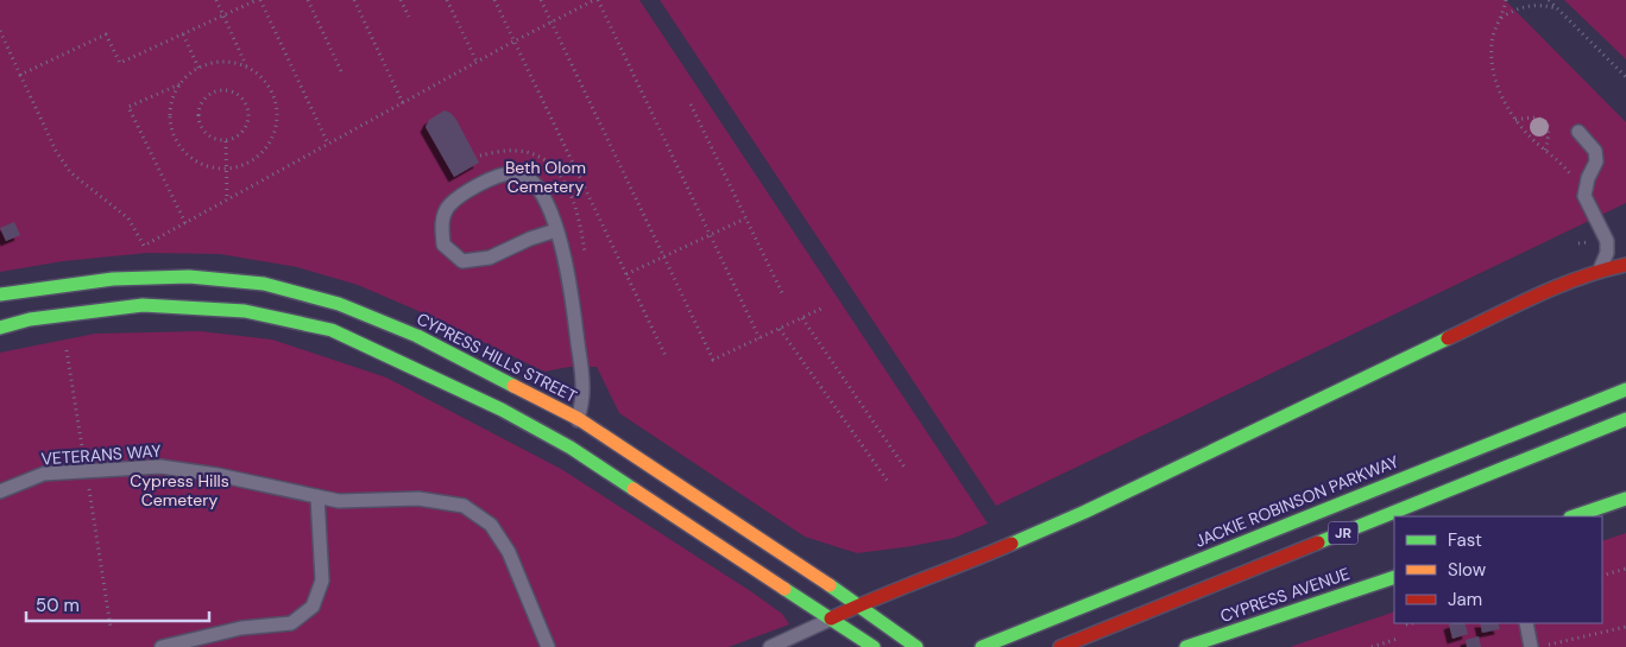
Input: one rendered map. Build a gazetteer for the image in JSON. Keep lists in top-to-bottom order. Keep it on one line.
{"streets":{"main road":["CYPRESS HILLS STREET","JACKIE ROBINSON PARKWAY","JR","CYPRESS AVENUE"],"lane":["VETERANS WAY"]},"parks":["Beth Olom Cemetery","Cypress Hills Cemetery"],"legend":["Fast","Slow","Jam"],"scale_bar":"50 m"}
